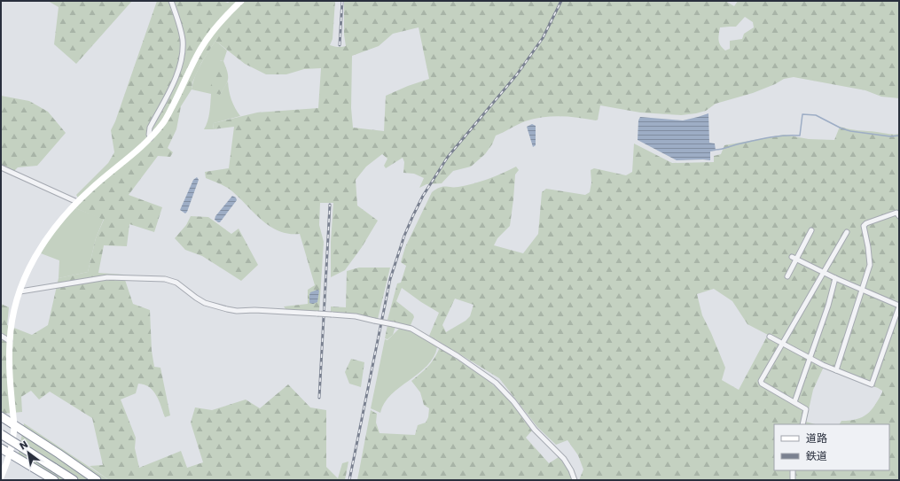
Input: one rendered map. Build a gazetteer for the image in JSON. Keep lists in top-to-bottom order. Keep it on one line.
{"legend":["道路","鉄道"],"north":"top left"}
